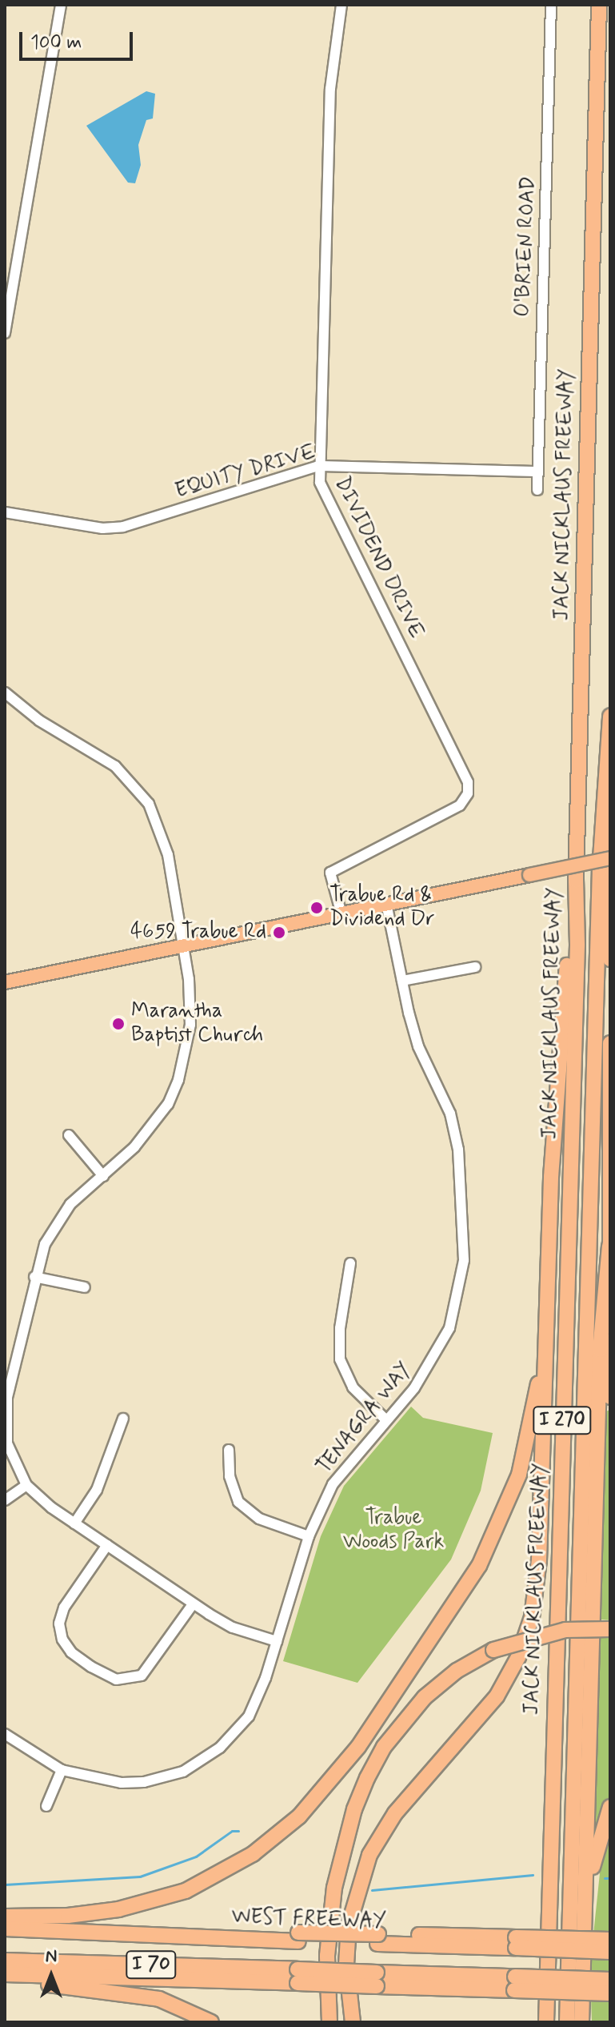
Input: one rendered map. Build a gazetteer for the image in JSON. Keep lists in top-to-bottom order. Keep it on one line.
{"streets":{"highway":["JACK NICKLAUS FREEWAY","I 270","WEST FREEWAY","I 70"],"street":["O'BRIEN ROAD","EQUITY DRIVE","DIVIDEND DRIVE","TENAGRA WAY"]},"crossings":[["O'BRIEN ROAD","EQUITY DRIVE"],["EQUITY DRIVE","DIVIDEND DRIVE"]],"parks":["Trabue Woods Park"],"places":["Trabue Rd & Dividend Dr","4659 Trabue Rd","Marantha Baptist Church"],"scale_bar":"100 m","north":"top"}
